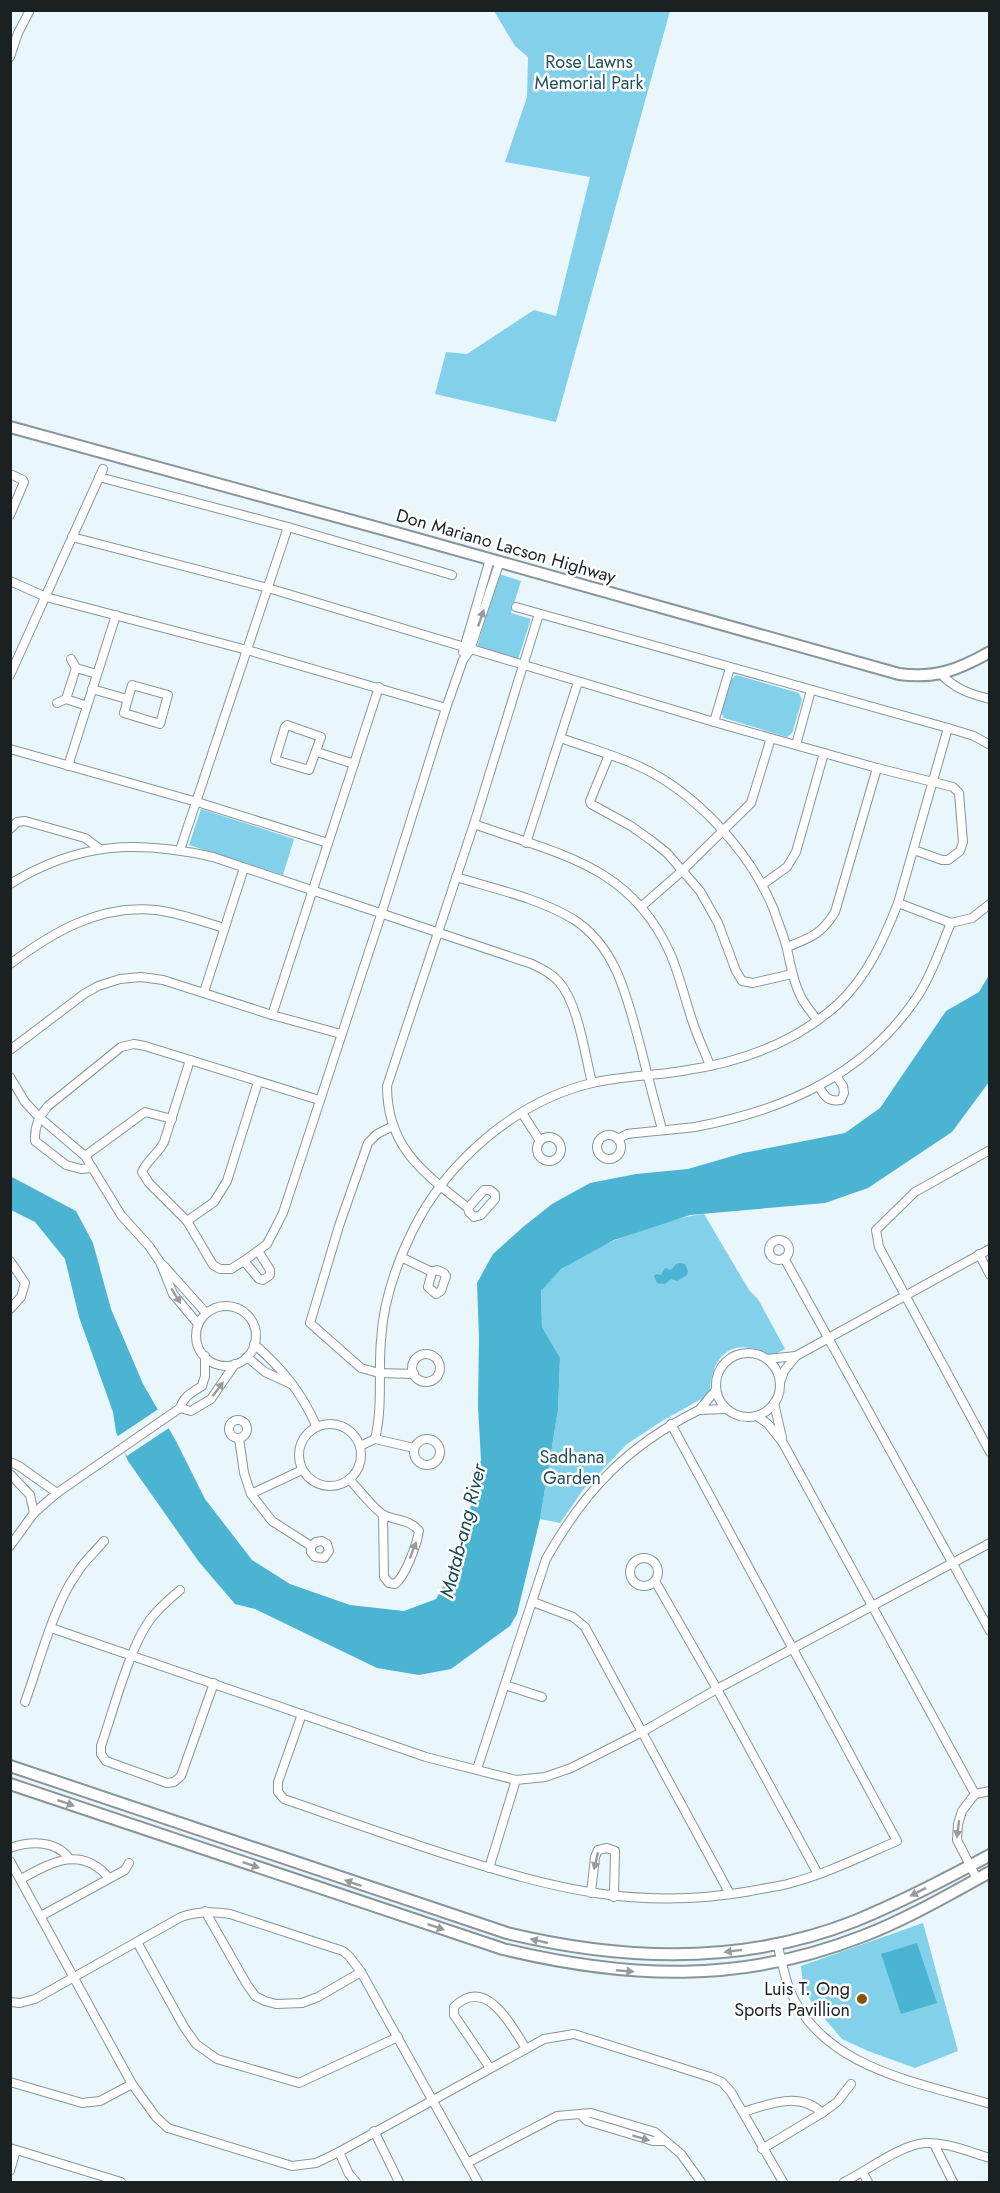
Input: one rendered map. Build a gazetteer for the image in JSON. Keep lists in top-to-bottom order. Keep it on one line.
{"streets":{"street":["Don Mariano Lacson Highway"]},"water":["Matab-ang River"],"parks":["Rose Lawns Memorial Park","Sadhana Garden"],"places":["Luis T. Ong Sports Pavillion"]}
